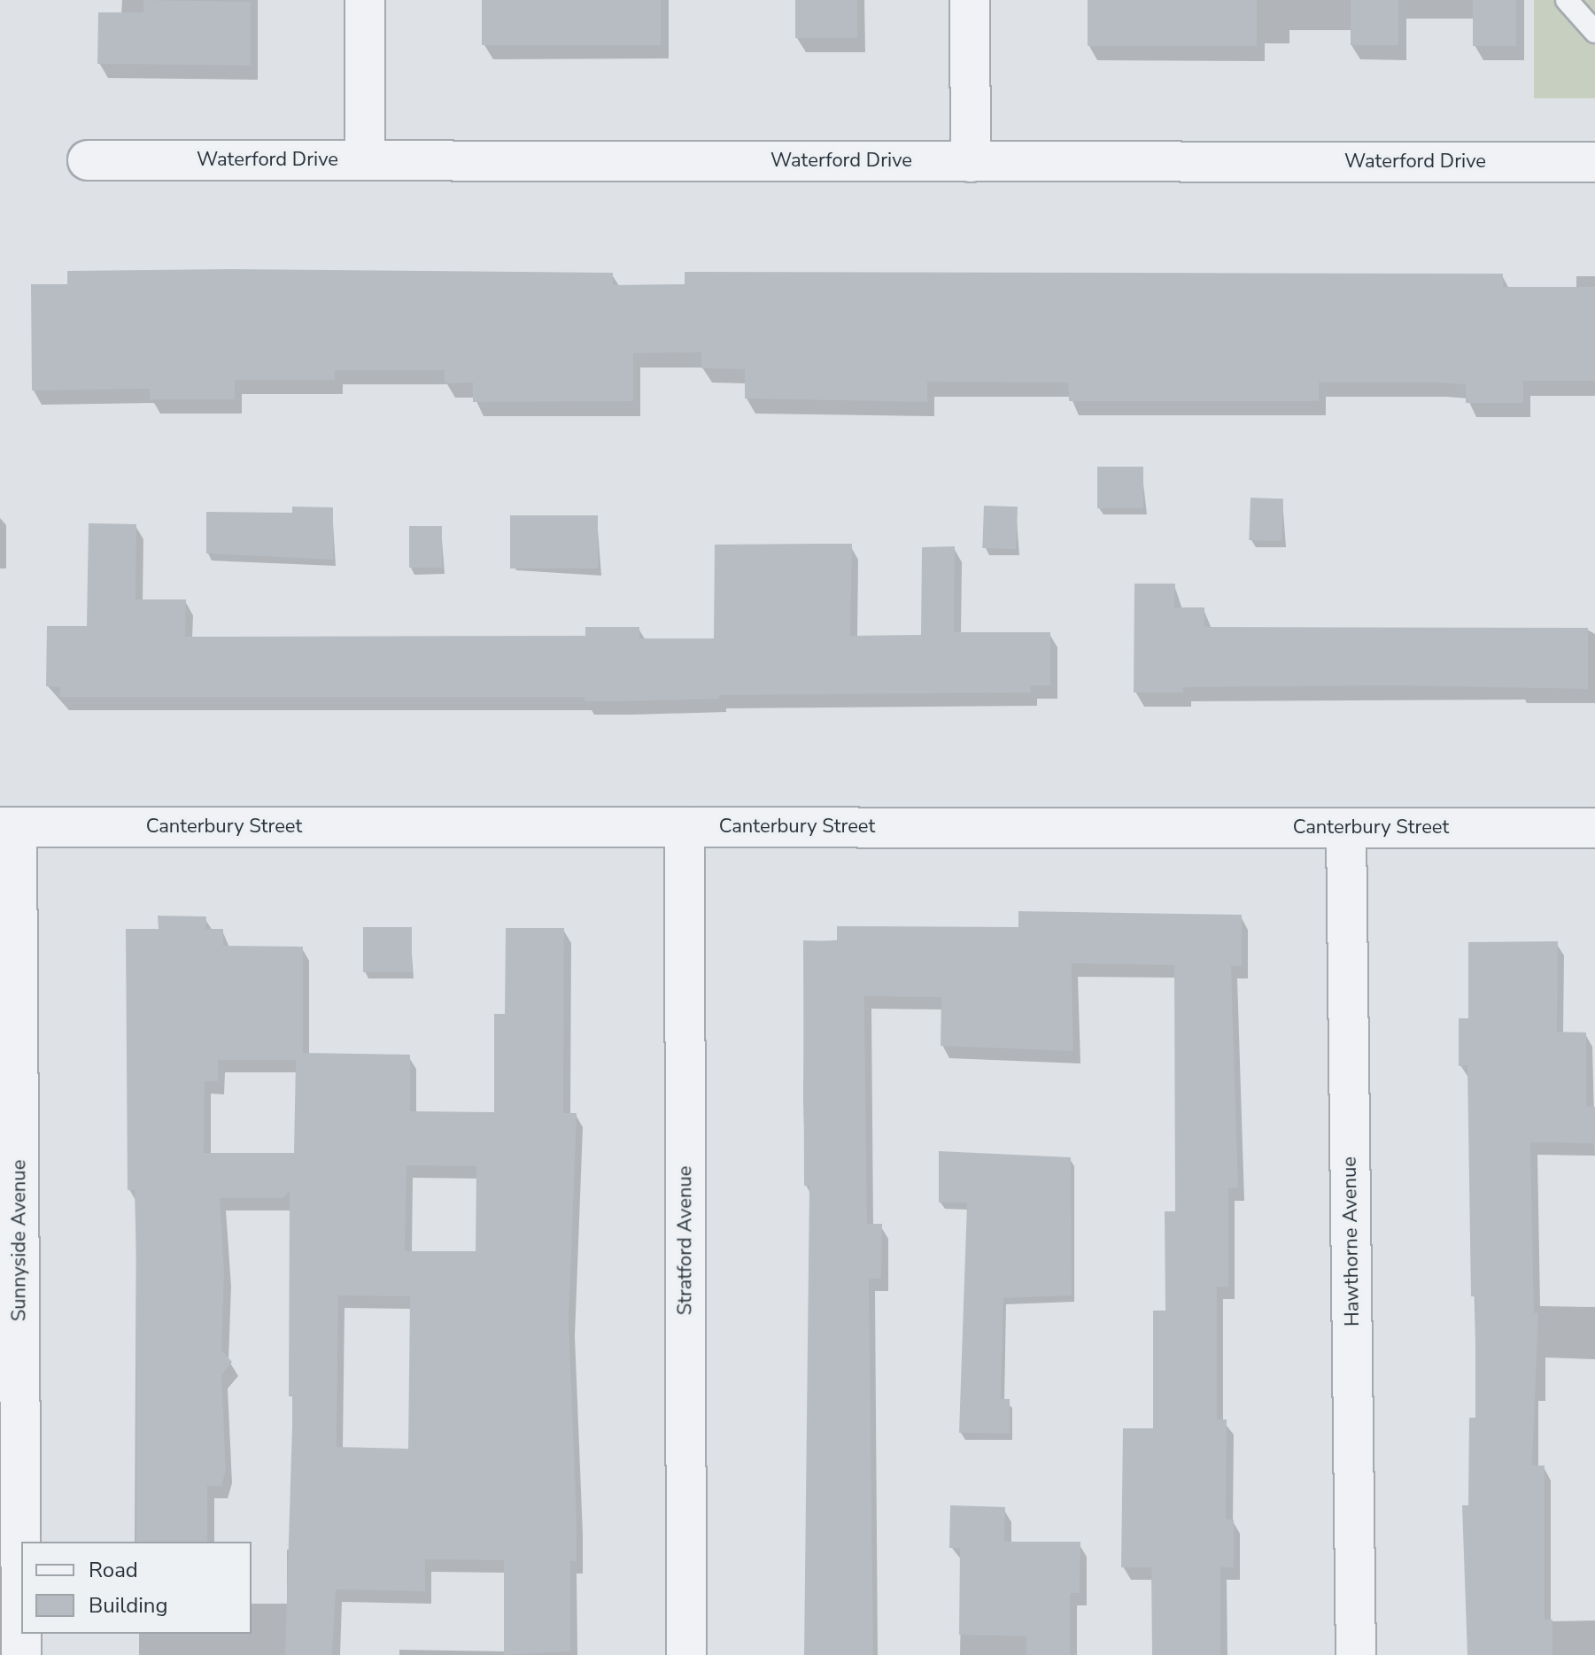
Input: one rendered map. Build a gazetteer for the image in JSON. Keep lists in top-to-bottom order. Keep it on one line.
{"streets":{"street":["Waterford Drive","Canterbury Street","Sunnyside Avenue","Stratford Avenue","Hawthorne Avenue"]},"crossings":[["Canterbury Street","Sunnyside Avenue"],["Canterbury Street","Stratford Avenue"],["Canterbury Street","Hawthorne Avenue"]],"legend":["Road","Building"]}
